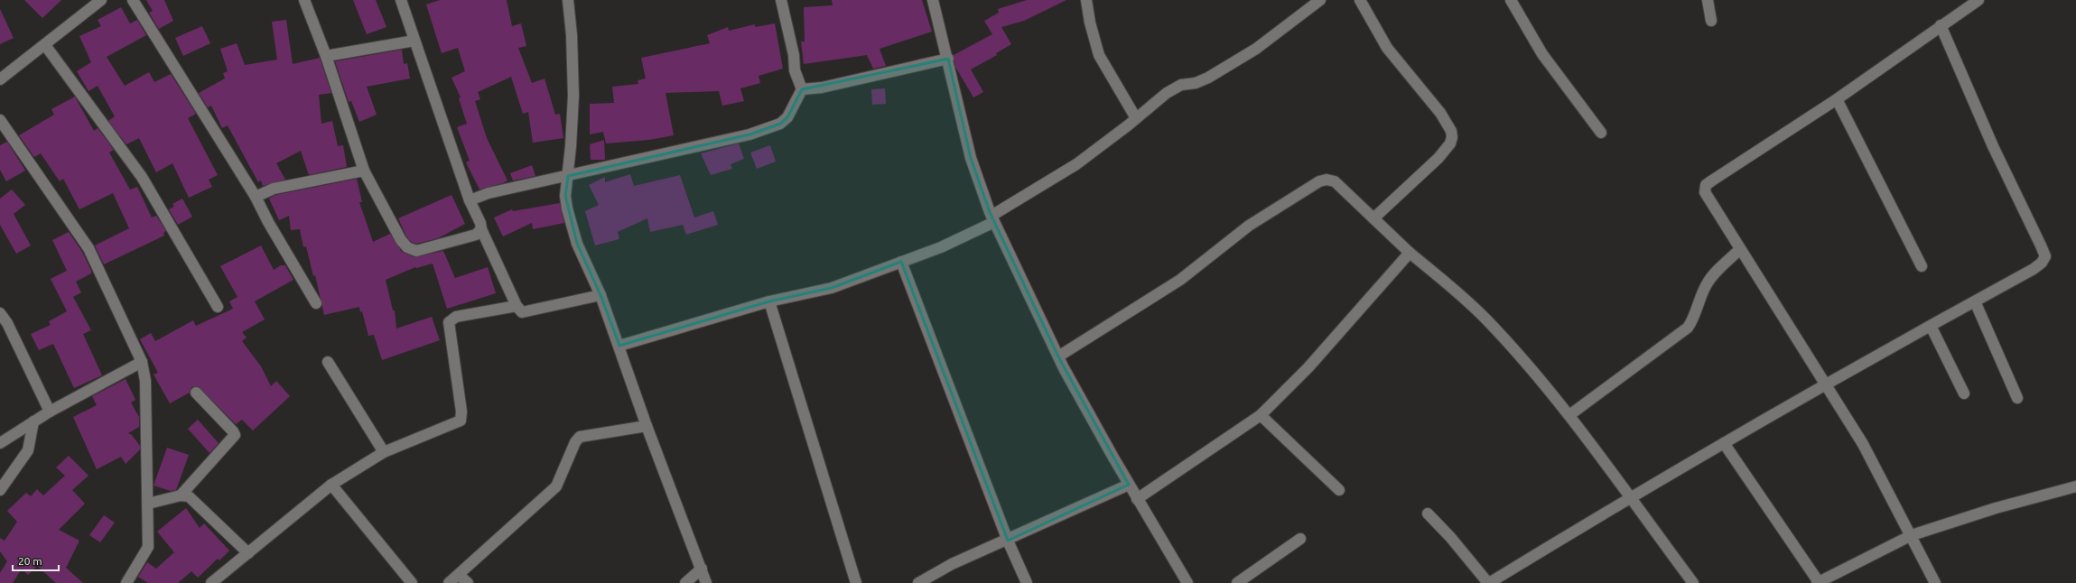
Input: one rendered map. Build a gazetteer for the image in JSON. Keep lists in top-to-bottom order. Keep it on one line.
{"scale_bar":"20 m"}
